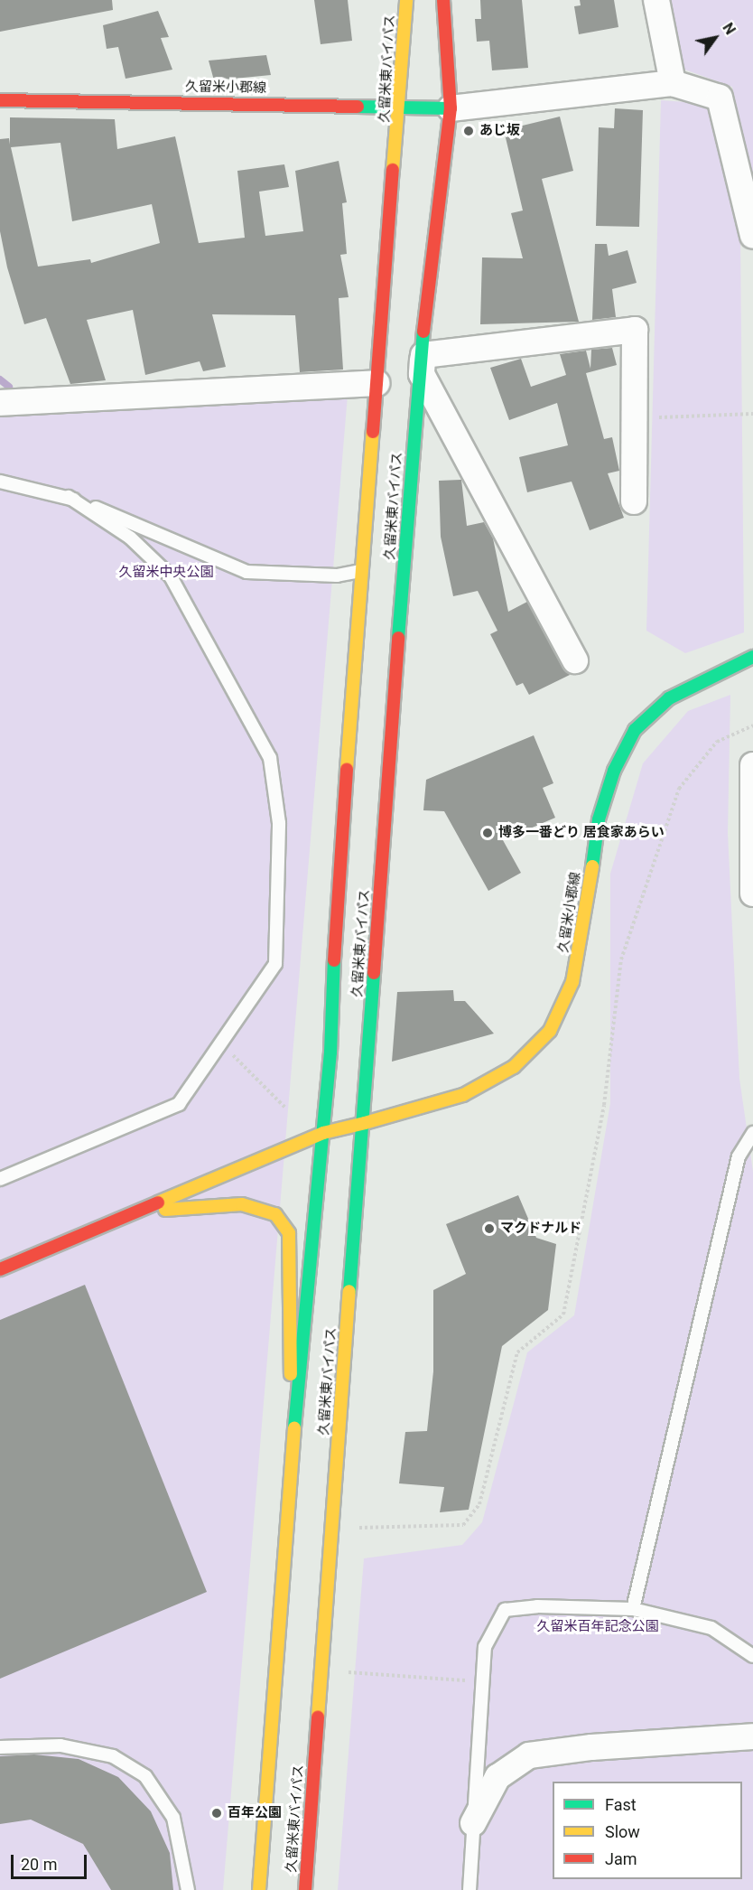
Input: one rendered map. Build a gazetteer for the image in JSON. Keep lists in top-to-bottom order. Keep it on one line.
{"streets":{"main road":["久留米東バイパス","久留米小郡線"]},"crossings":[["久留米東バイパス","久留米小郡線"]],"parks":["久留米中央公園","久留米百年記念公園"],"places":["あじ坂","博多一番どり 居食家あらい","マクドナルド","百年公園"],"legend":["Fast","Slow","Jam"],"scale_bar":"20 m","north":"top right"}
